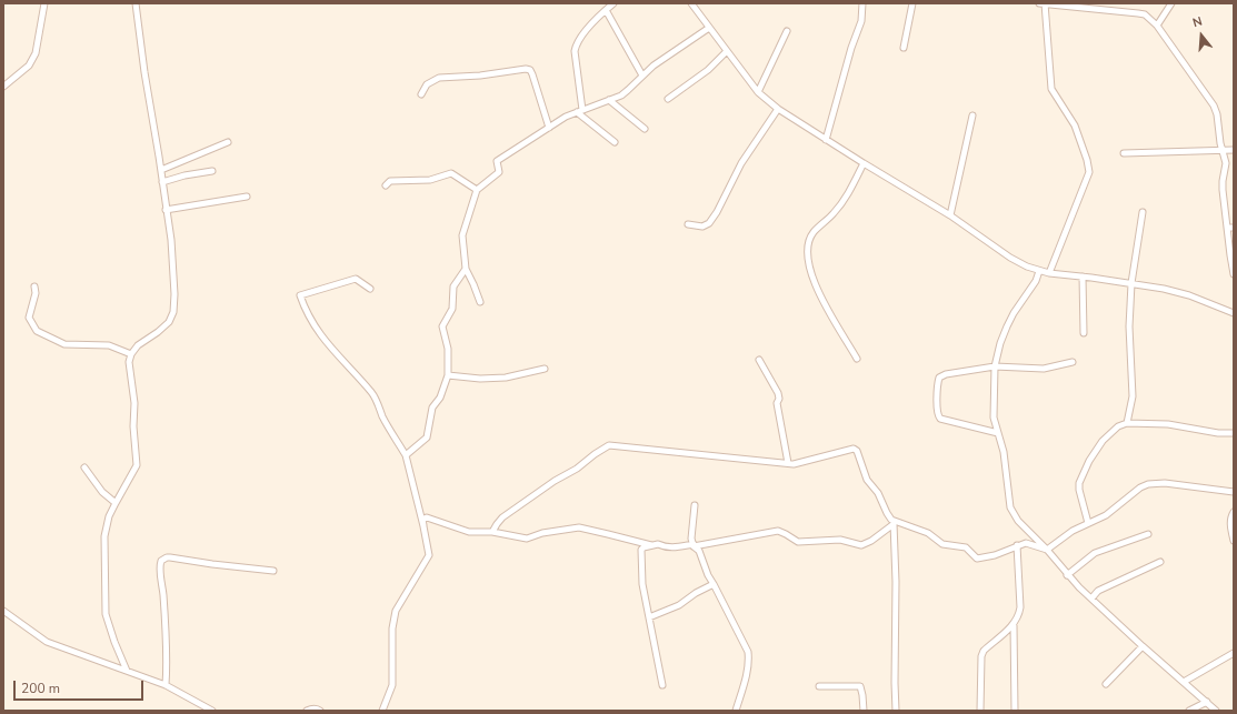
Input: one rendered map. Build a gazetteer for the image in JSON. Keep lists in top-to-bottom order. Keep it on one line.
{"scale_bar":"200 m","north":"top"}
